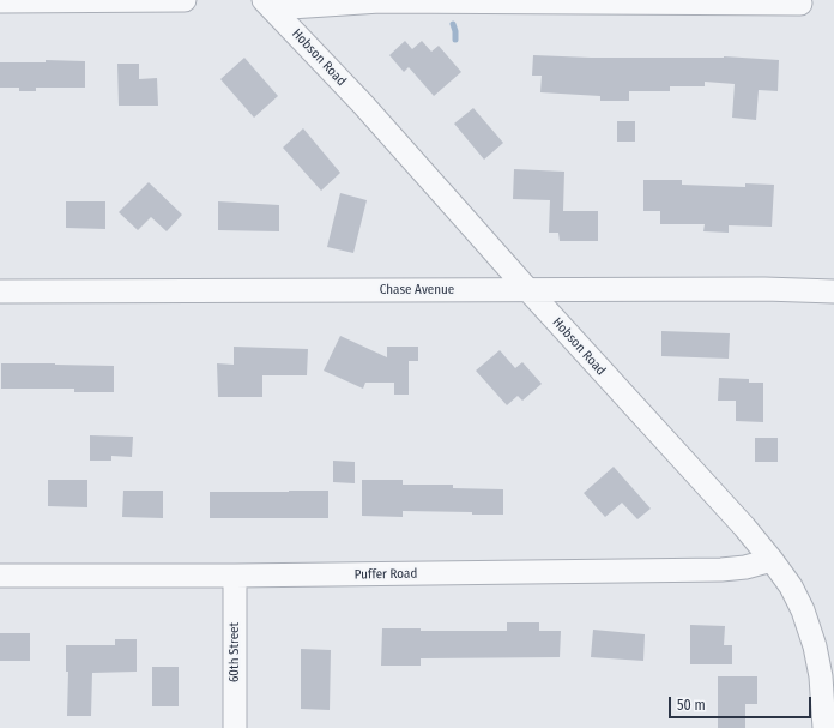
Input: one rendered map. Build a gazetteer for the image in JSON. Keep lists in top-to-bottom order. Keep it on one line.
{"streets":{"street":["Hobson Road","Chase Avenue","Puffer Road","60th Street"]},"crossings":[["Hobson Road","Chase Avenue"],["Hobson Road","Puffer Road"],["Puffer Road","60th Street"]],"scale_bar":"50 m"}
